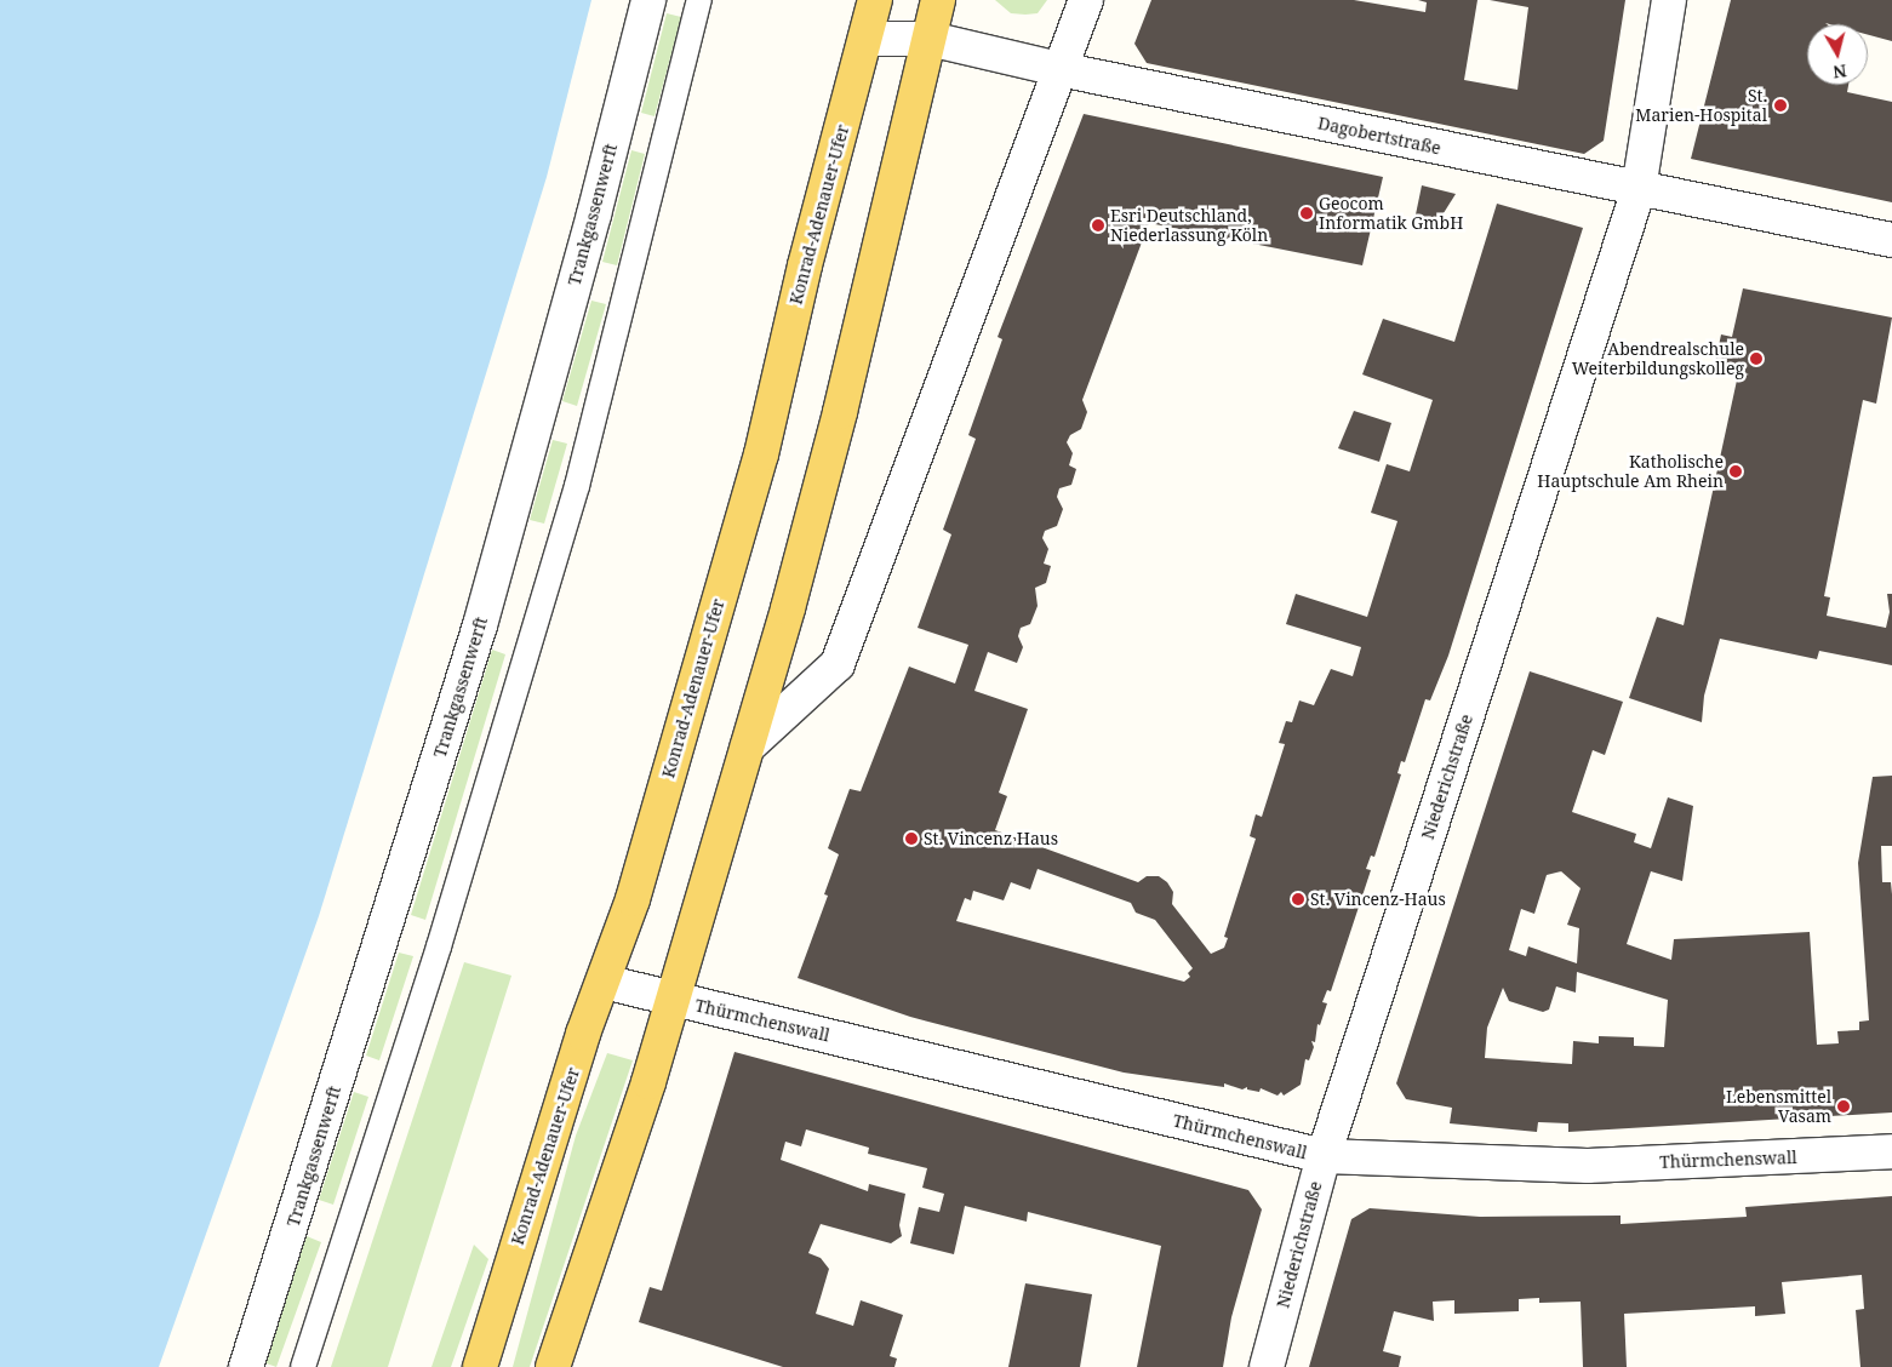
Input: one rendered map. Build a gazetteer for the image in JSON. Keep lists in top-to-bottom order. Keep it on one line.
{"streets":{"main road":["Konrad-Adenauer-Ufer"],"street":["Dagobertstraße","Trankgassenwerft","Niederichstraße","Thürmchenswall"]},"crossings":[["Dagobertstraße","Konrad-Adenauer-Ufer"],["Dagobertstraße","Niederichstraße"],["Konrad-Adenauer-Ufer","Thürmchenswall"],["Niederichstraße","Thürmchenswall"]],"places":["St. Marien-Hospital","Geocom Informatik GmbH","Esri Deutschland, Niederlassung Köln","Abendrealschule Weiterbildungskolleg","Katholische Hauptschule Am Rhein","St. Vincenz Haus","St. Vincenz-Haus","Lebensmittel Vasam"],"north":"bottom"}
